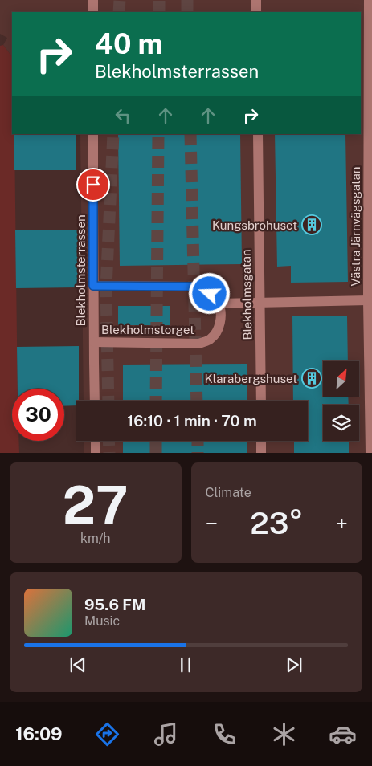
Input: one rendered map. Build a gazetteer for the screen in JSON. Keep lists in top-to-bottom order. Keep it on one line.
{"streets":{"street":["Västra Järnvägsgatan","Blekholmsterrassen","Blekholmsgatan","Blekholmstorget"]},"crossings":[["Blekholmsterrassen","Blekholmstorget"]],"places":{"building":["Kungsbrohuset","Klarabergshuset"]},"north":"top right","page":{"turn":["40 m","Blekholmsterrassen"],"limit":"30","trip":"16:10 · 1 min · 70 m","tile":[["27","km/h"],"Climate"],"heat":["−","23°","+"],"song":["95.6 FM","Music"],"tabs":"16:09"}}
